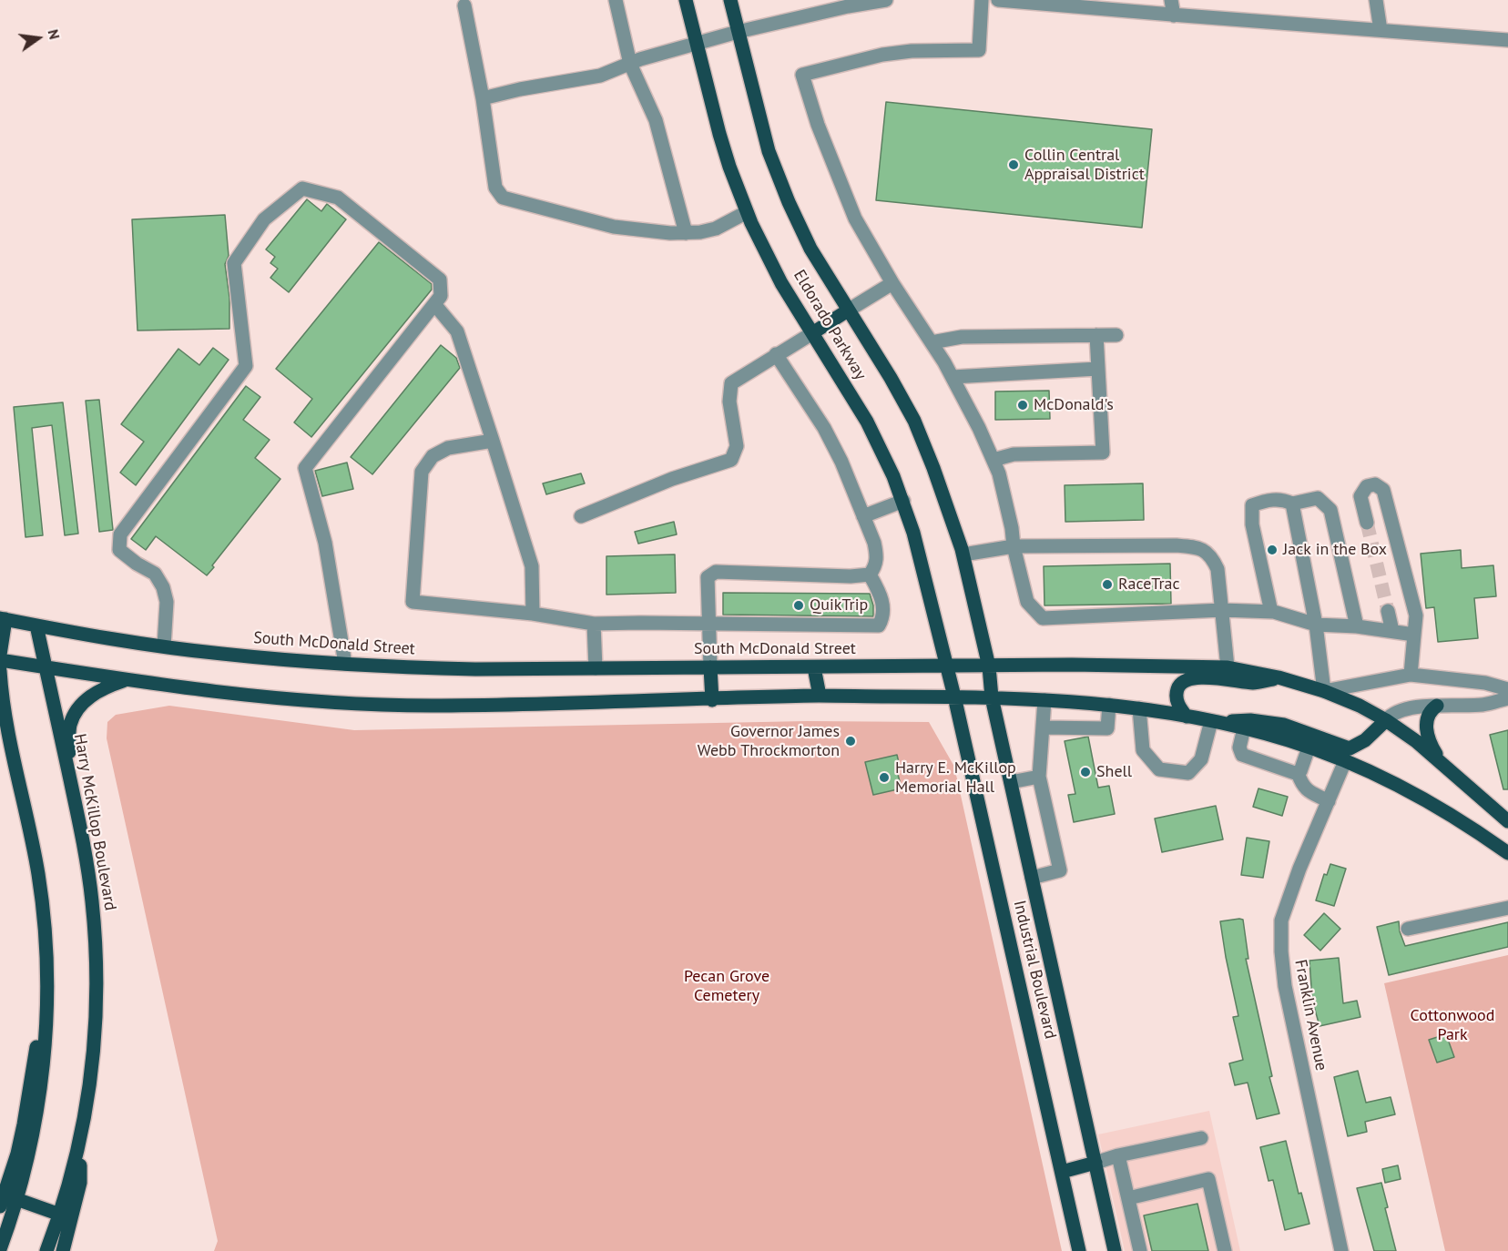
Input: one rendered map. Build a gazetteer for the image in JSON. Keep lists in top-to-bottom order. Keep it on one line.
{"streets":{"main road":["Eldorado Parkway","South McDonald Street","Harry McKillop Boulevard","Industrial Boulevard"],"street":["Franklin Avenue"]},"crossings":[["Eldorado Parkway","South McDonald Street"],["Eldorado Parkway","Industrial Boulevard"],["South McDonald Street","Harry McKillop Boulevard"],["South McDonald Street","Industrial Boulevard"]],"parks":["Pecan Grove Cemetery","Cottonwood Park"],"places":["Collin Central Appraisal District","McDonald's","Jack in the Box","RaceTrac","QuikTrip","Governor James Webb Throckmorton","Shell","Harry E. McKillop Memorial Hall"],"north":"right"}
